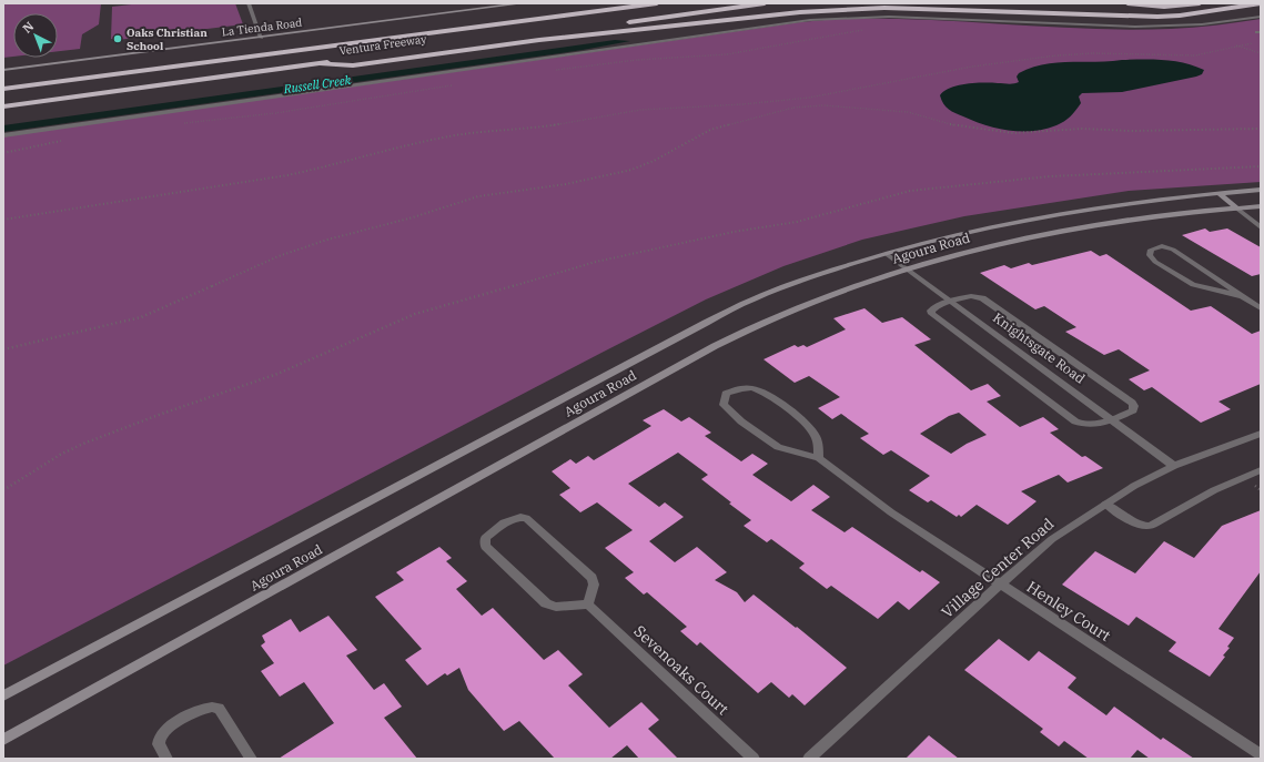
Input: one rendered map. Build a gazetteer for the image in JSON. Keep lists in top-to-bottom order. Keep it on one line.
{"streets":{"highway":["Ventura Freeway"],"main road":["La Tienda Road","Agoura Road"],"street":["Knightsgate Road","Village Center Road","Henley Court","Sevenoaks Court"]},"crossings":[["Agoura Road","Knightsgate Road"],["Knightsgate Road","Village Center Road"],["Village Center Road","Henley Court"]],"water":["Russell Creek"],"places":["Oaks Christian School"],"north":"top left"}
